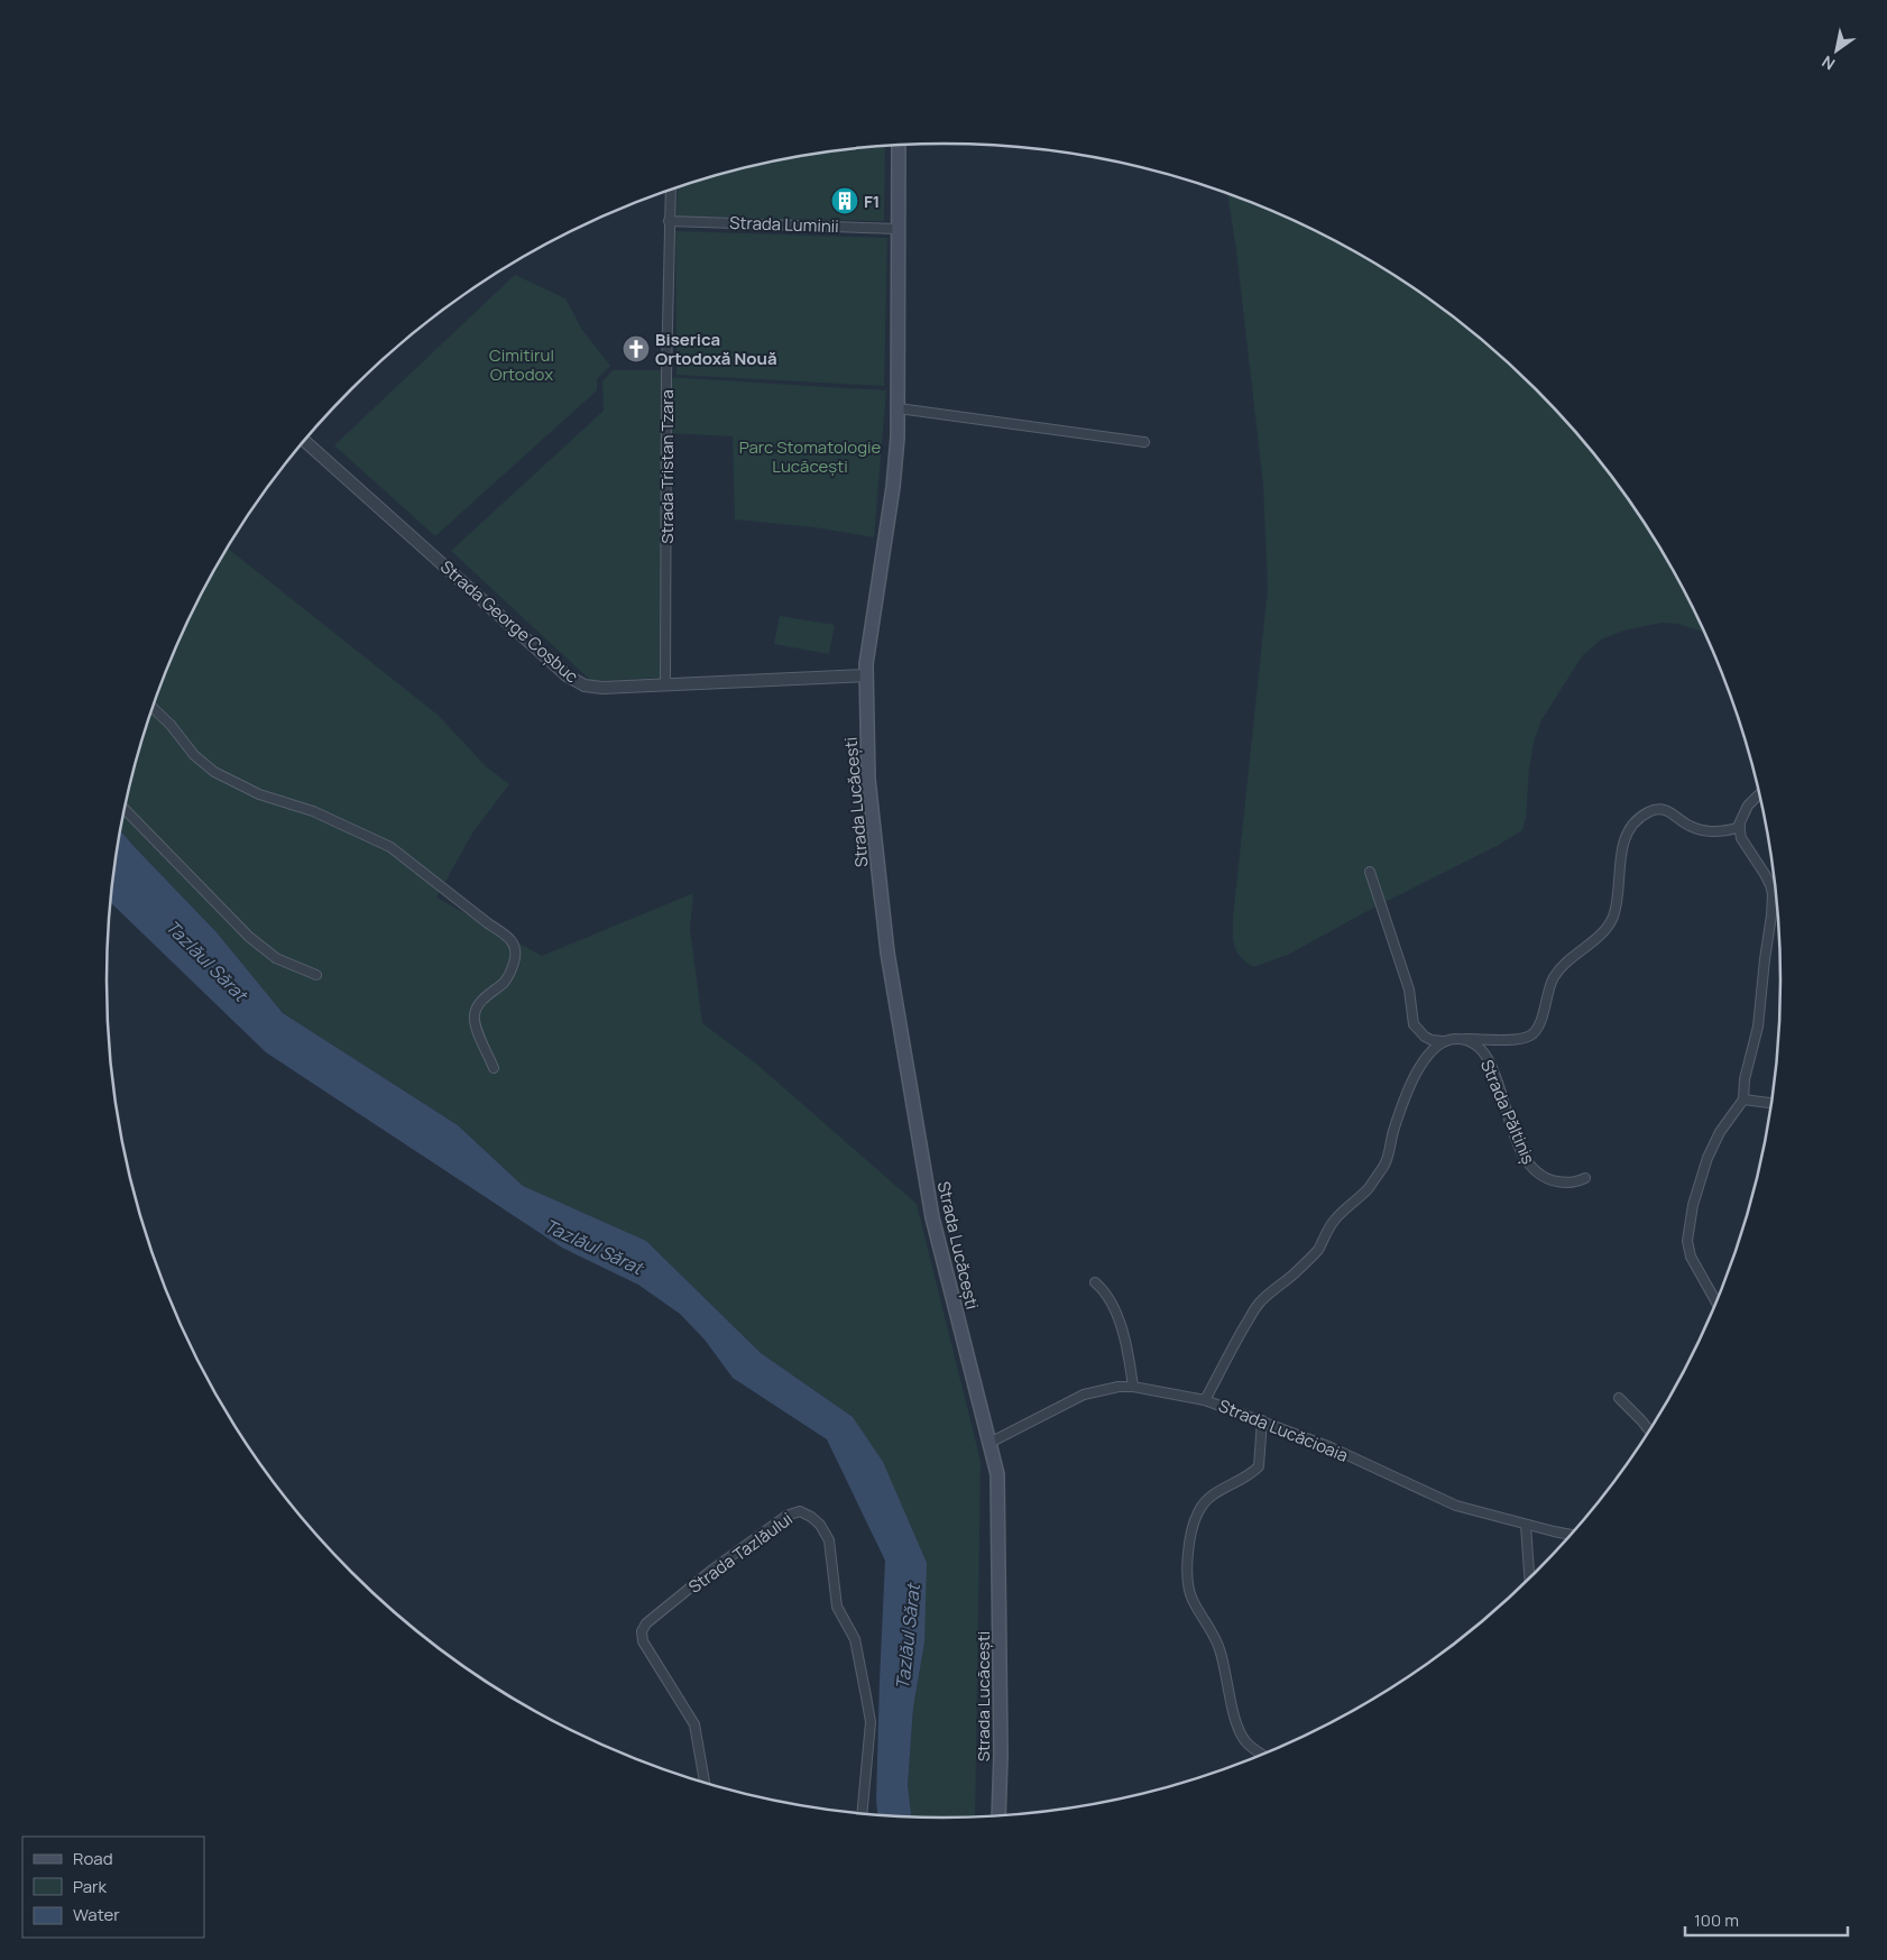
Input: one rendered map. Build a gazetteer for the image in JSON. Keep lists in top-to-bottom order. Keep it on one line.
{"streets":{"main road":["Strada Lucăcești"],"street":["Strada Luminii","Strada Tristan Tzara","Strada George Coșbuc","Strada Păltiniș","Strada Lucăcioaia","Strada Tazlăului"]},"crossings":[["Strada Luminii","Strada Tristan Tzara"],["Strada Luminii","Strada Lucăcești"],["Strada Tristan Tzara","Strada George Coșbuc"],["Strada George Coșbuc","Strada Lucăcești"],["Strada Lucăcești","Strada Lucăcioaia"]],"water":["Tazlăul Sărat"],"parks":["Cimitirul Ortodox","Parc Stomatologie Lucăcești"],"places":{"building":["F1"],"church":["Biserica Ortodoxă Nouă"]},"legend":["Road","Park","Water"],"scale_bar":"100 m","north":"bottom left"}
